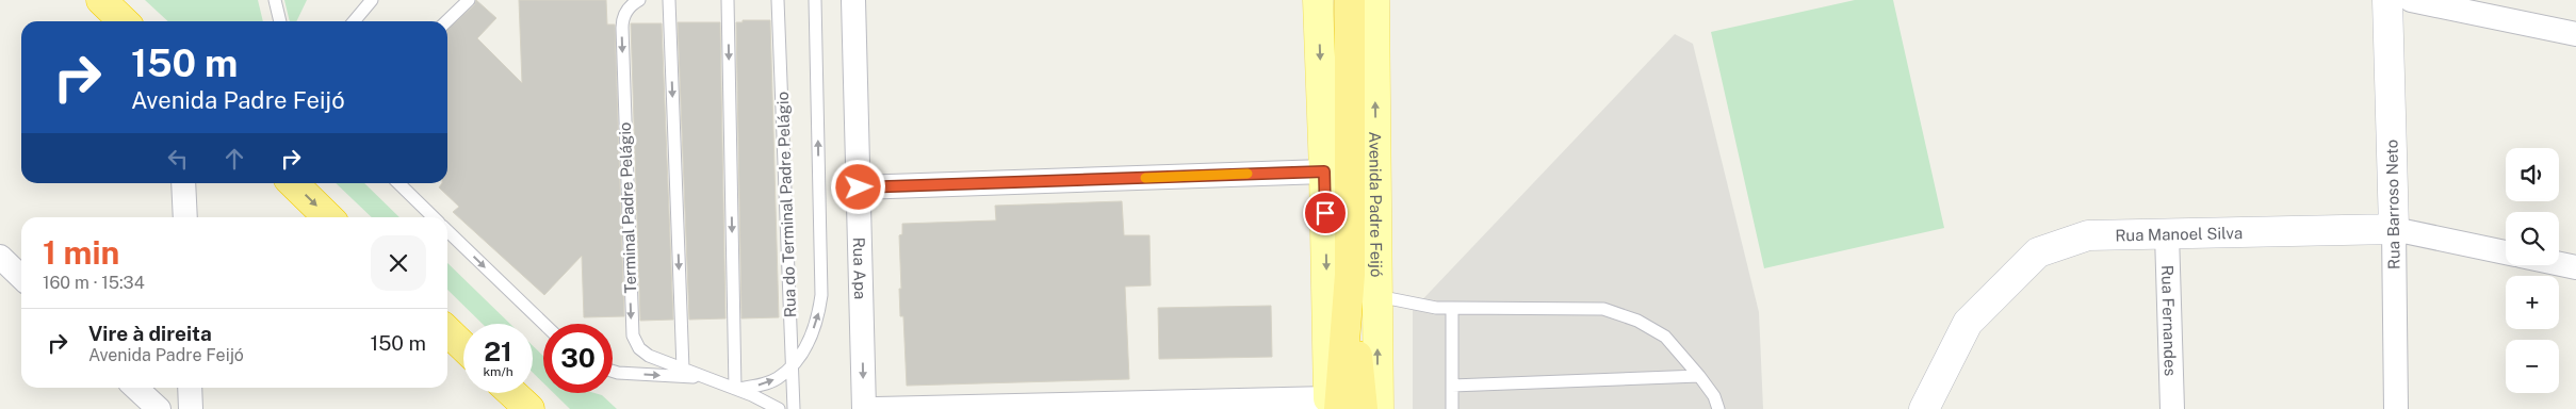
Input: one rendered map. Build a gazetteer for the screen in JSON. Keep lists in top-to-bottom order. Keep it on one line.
{"streets":{"main road":["Avenida Padre Feijó"],"street":["Rua Barroso Neto","Rua Manoel Silva","Rua Apa","Rua Fernandes"],"lane":["Rua do Terminal Padre Pelágio","Terminal Padre Pelágio"]},"crossings":[["Rua do Terminal Padre Pelágio","Terminal Padre Pelágio"],["Rua Barroso Neto","Rua Manoel Silva"],["Rua Manoel Silva","Rua Fernandes"]],"one_way":["Rua Apa"],"page":{"turn":["150 m","Avenida Padre Feijó"],"map_buttons":["+","−"],"heading":["1 min","160 m · 15:34"],"list":[{"name":"Vire à direita","note":"Avenida Padre Feijó","value":"150 m"}],"speed":"21 km/h","limit":"30"}}
